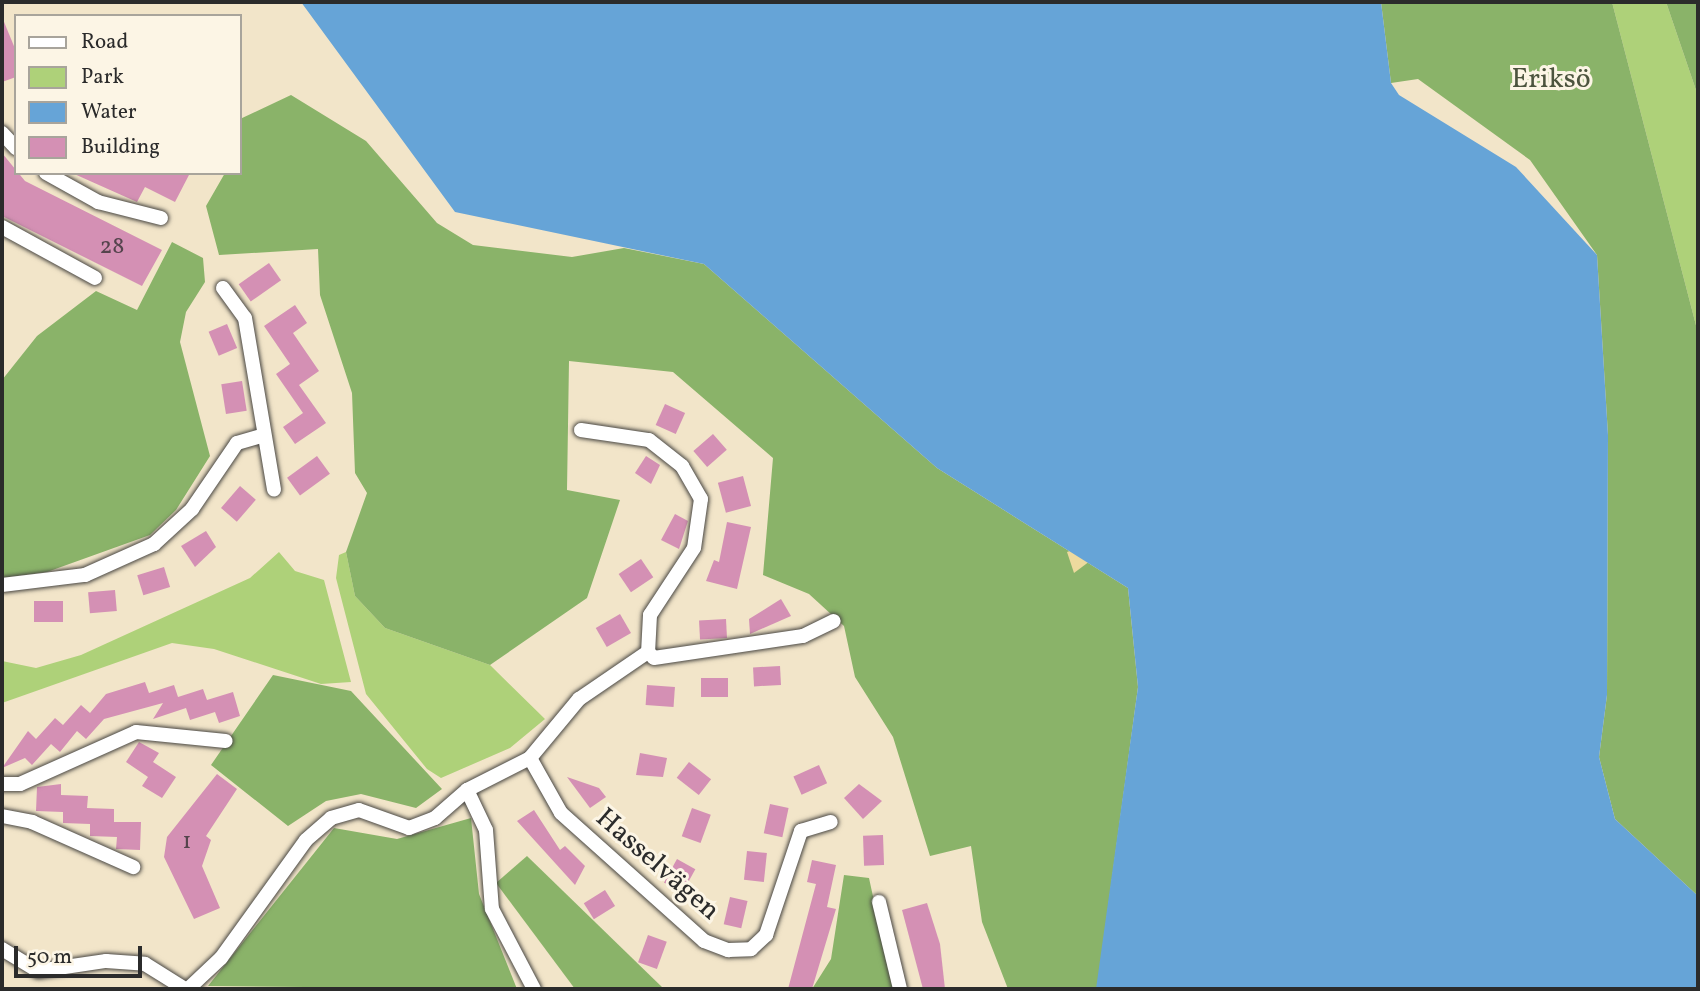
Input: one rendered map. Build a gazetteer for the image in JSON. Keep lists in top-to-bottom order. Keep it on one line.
{"streets":{"street":["Hasselvägen"]},"parks":["Eriksö"],"house_numbers":["28","1"],"legend":["Road","Park","Water","Building"],"scale_bar":"50 m"}
